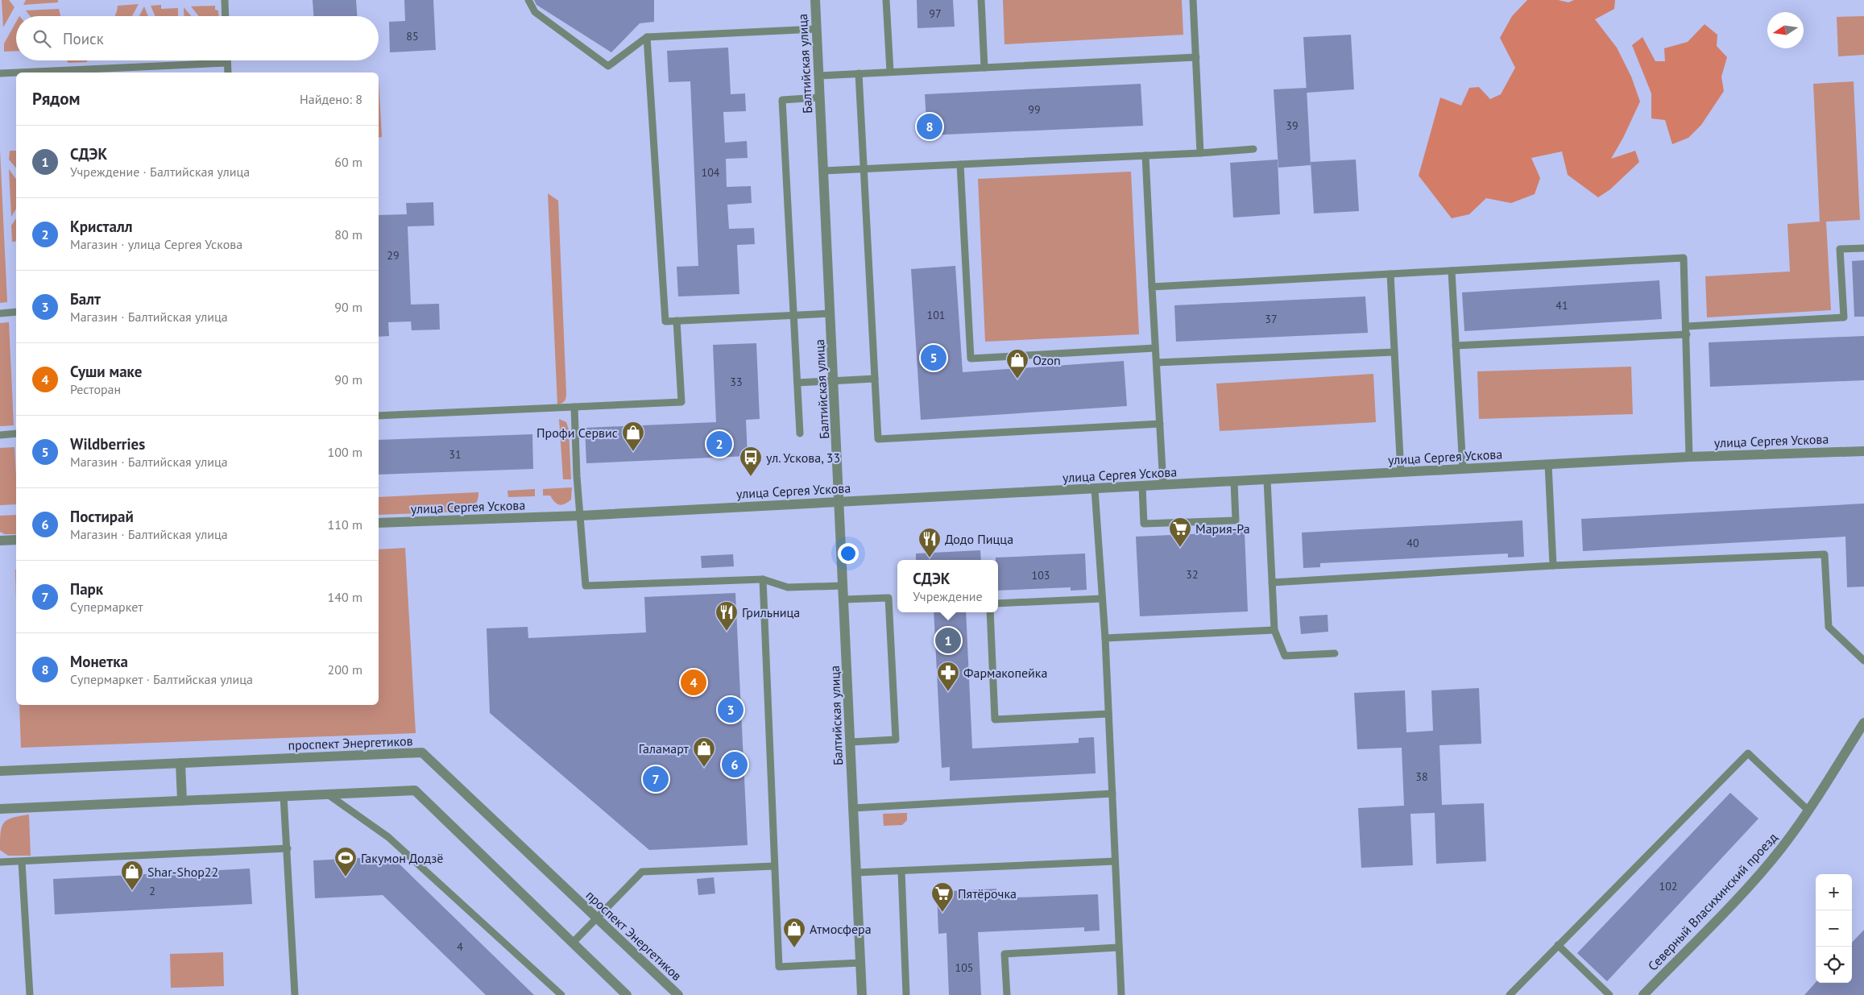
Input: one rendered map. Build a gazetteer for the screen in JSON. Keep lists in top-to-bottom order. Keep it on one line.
{"streets":{"street":["Балтийская улица","улица Сергея Ускова","проспект Энергетиков","Северный Власихинский проезд"]},"crossings":[["Балтийская улица","улица Сергея Ускова"]],"places":{"shop":["Ozon","Профи Сервис","Галамарт","Shar-Shop22","Атмосфера"],"bus stop":["ул. Ускова, 33"],"supermarket":["Мария-Ра","Пятёрочка"],"restaurant":["Додо Пицца","Грильница"],"pharmacy":["Фармакопейка"],"sports":["Гакумон Додзё"]},"house_numbers":["97","85","99","39","104","29","41","101","37","33","31","40","32","103","38","102","2","4","105"],"north":"left","page":{"search":"Поиск","heading":["Рядом","Найдено: 8"],"pins":["8","5","2","1","4","3","6","7"],"list":[{"mark":"1","name":"СДЭК","note":"Учреждение · Балтийская улица","value":"60 m"},{"mark":"2","name":"Кристалл","note":"Магазин · улица Сергея Ускова","value":"80 m"},{"mark":"3","name":"Балт","note":"Магазин · Балтийская улица","value":"90 m"},{"mark":"4","name":"Суши маке","note":"Ресторан","value":"90 m"},{"mark":"5","name":"Wildberries","note":"Магазин · Балтийская улица","value":"100 m"},{"mark":"6","name":"Постирай","note":"Магазин · Балтийская улица","value":"110 m"},{"mark":"7","name":"Парк","note":"Супермаркет","value":"140 m"},{"mark":"8","name":"Монетка","note":"Супермаркет · Балтийская улица","value":"200 m"}],"popup":["СДЭК","Учреждение"],"map_buttons":["+","−"]}}
